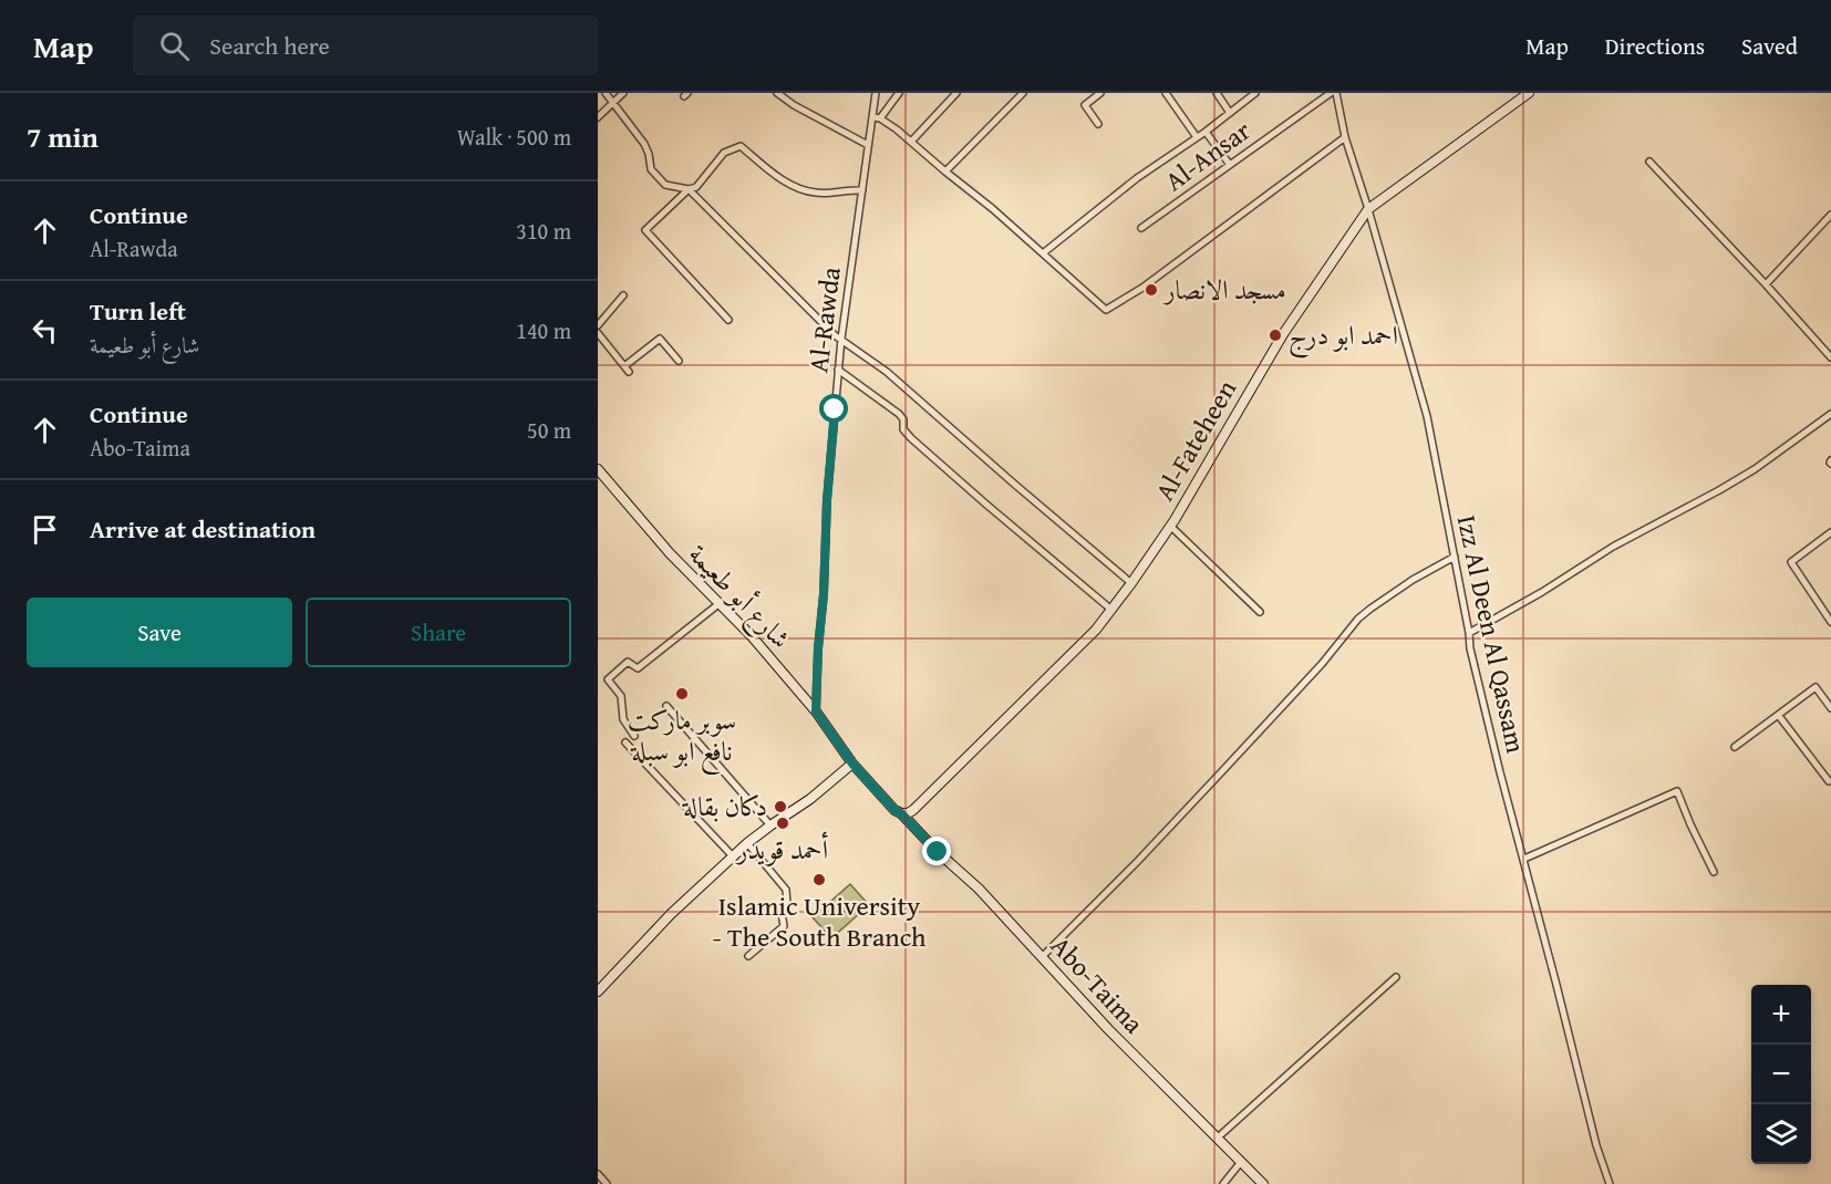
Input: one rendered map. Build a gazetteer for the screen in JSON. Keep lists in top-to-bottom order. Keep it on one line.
{"streets":{"street":["Al-Ansar","Al-Rawda","Al-Fateheen","شارع أبو طعيمة","Izz Al Deen Al Qassam","Abo-Taima"]},"crossings":[["Al-Rawda","شارع أبو طعيمة"],["Al-Fateheen","شارع أبو طعيمة"],["Al-Fateheen","Izz Al Deen Al Qassam"],["Al-Fateheen","Abo-Taima"],["شارع أبو طعيمة","Abo-Taima"]],"places":["مسجد الانصار","احمد ابو درج","سوبر ماركت نافع ابو سبلة","دكان بقالة","أحمد قويدر","Islamic University - The South Branch"],"page":{"header":"Map","search":"Search here","nav":["Map","Directions","Saved"],"heading":["7 min","Walk · 500 m"],"list":[["Continue","Al-Rawda","310 m"],["Turn left","شارع أبو طعيمة","140 m"],["Continue","Abo-Taima","50 m"],"Arrive at destination"],"buttons":["Save","Share"],"map_buttons":["+","−"]}}
